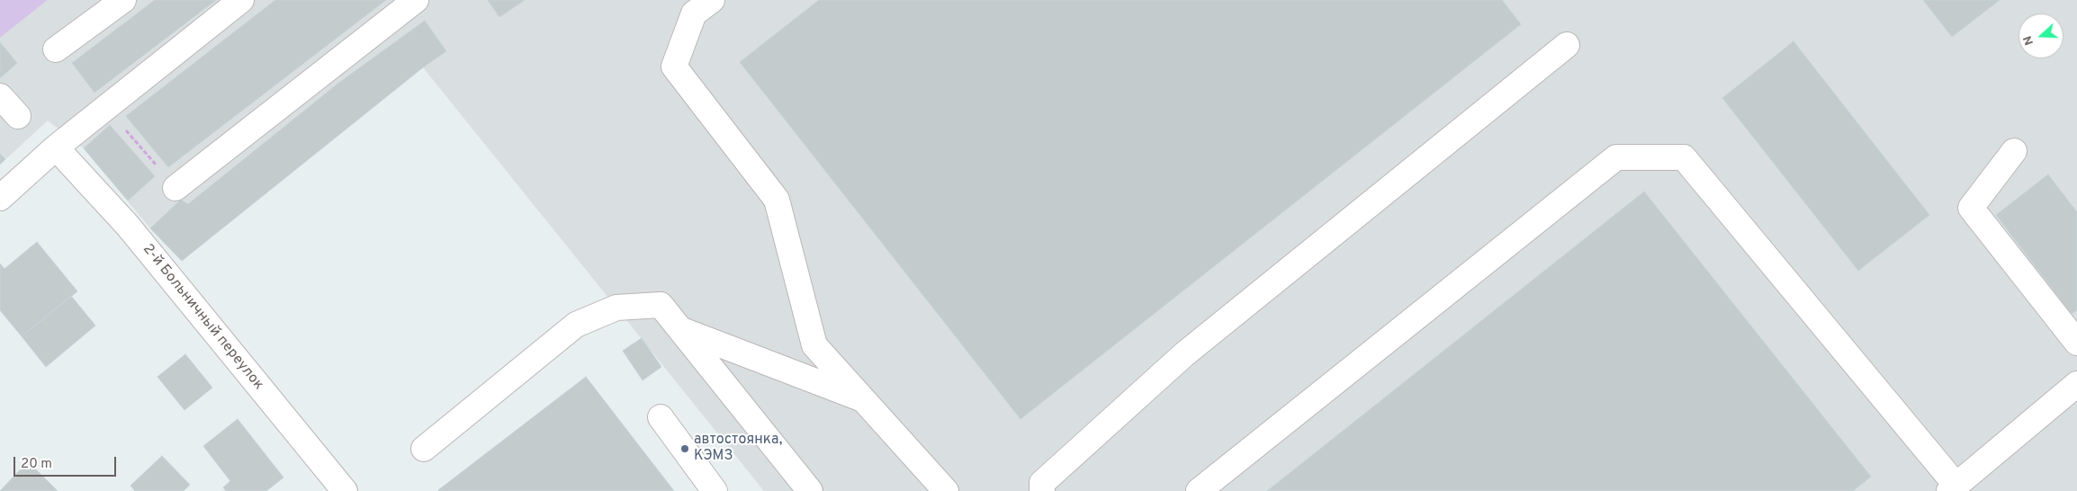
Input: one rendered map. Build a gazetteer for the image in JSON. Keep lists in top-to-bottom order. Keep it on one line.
{"streets":{"street":["2-й Больничный переулок"]},"places":["автостоянка, КЭМЗ"],"scale_bar":"20 m","north":"left"}
